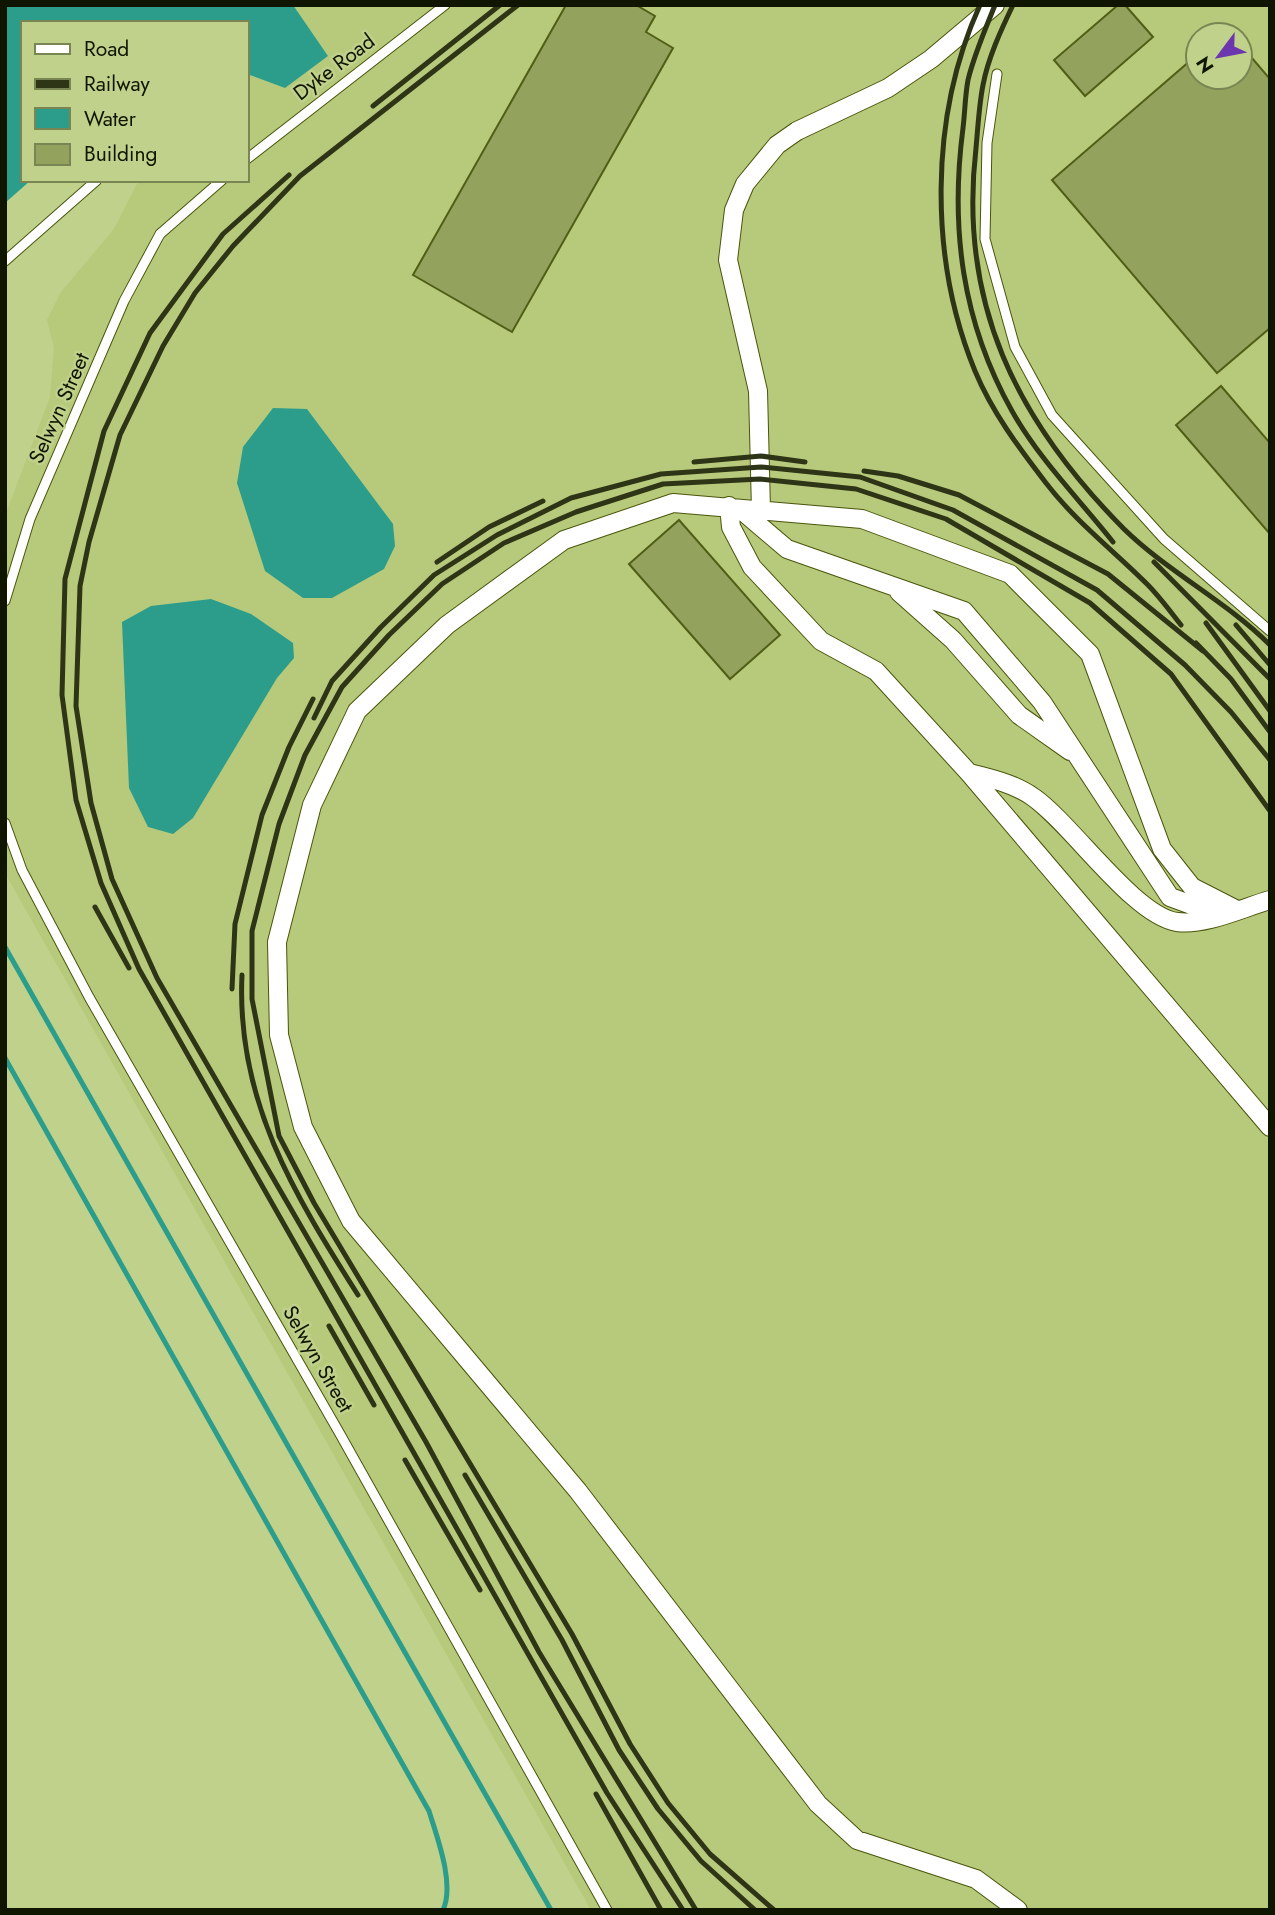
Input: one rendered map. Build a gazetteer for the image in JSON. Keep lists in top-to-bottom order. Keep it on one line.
{"streets":{"lane":["Dyke Road","Selwyn Street"]},"legend":["Road","Railway","Water","Building"],"north":"bottom left"}
